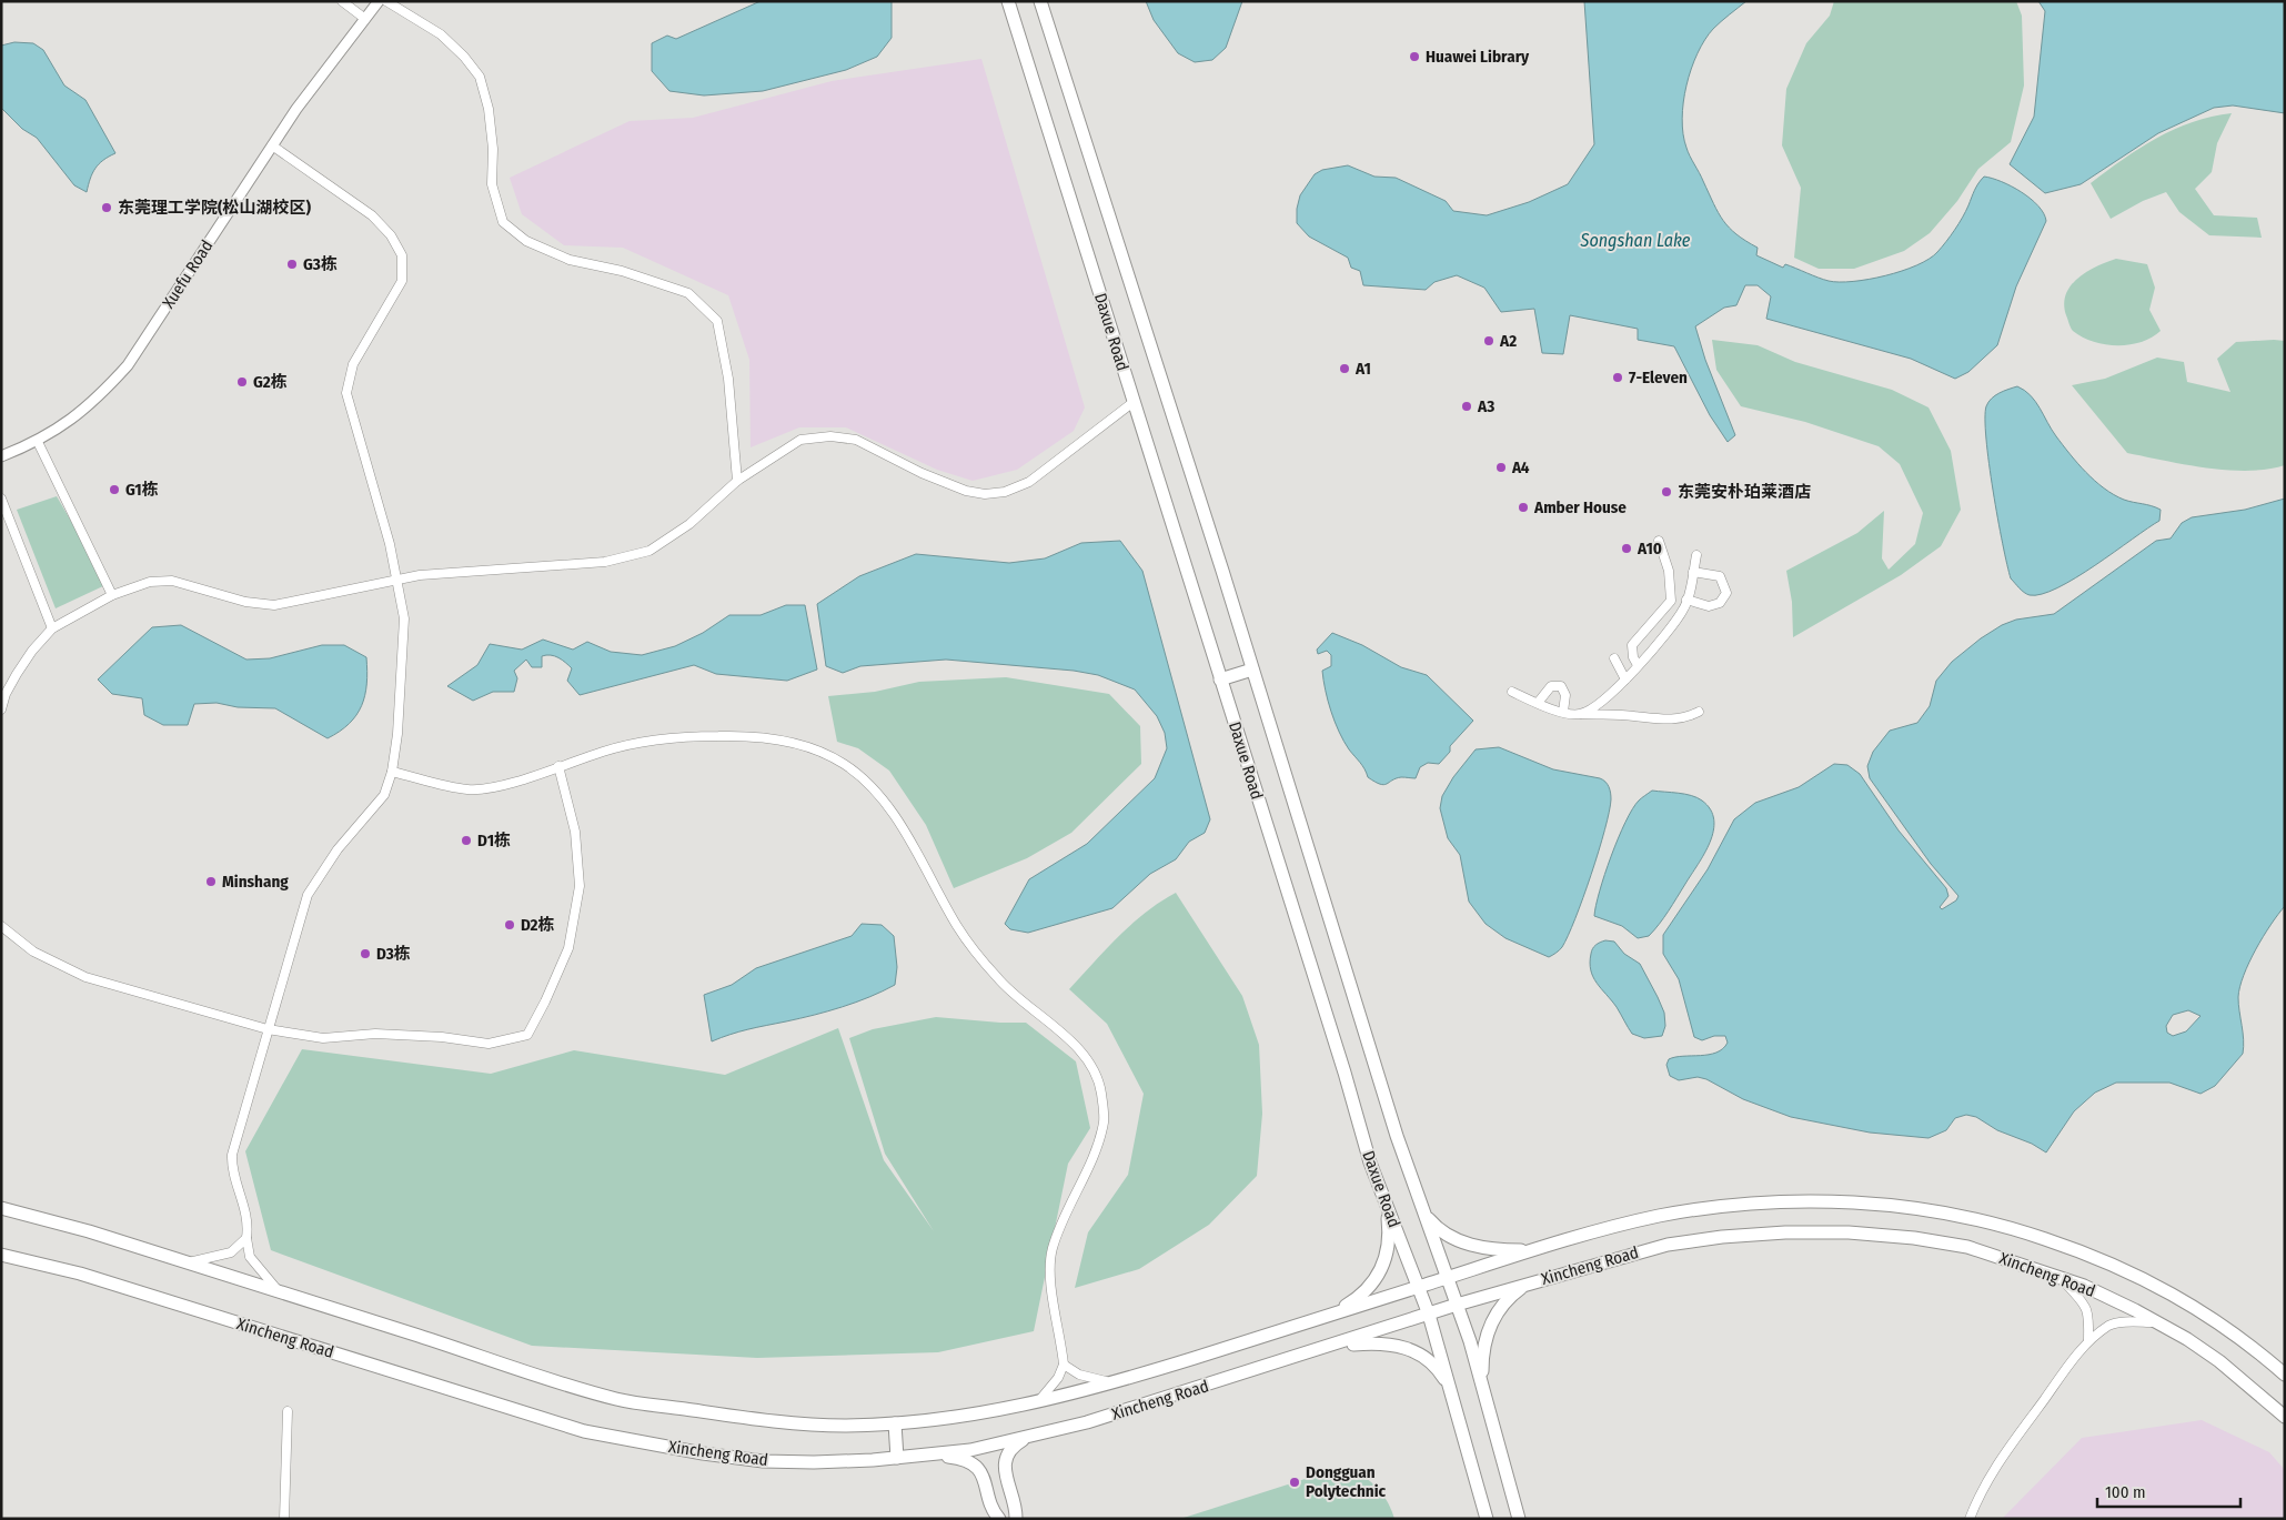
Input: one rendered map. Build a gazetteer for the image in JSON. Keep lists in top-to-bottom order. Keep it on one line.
{"streets":{"main road":["Daxue Road","Xincheng Road"],"street":["Xuefu Road"]},"crossings":[["Daxue Road","Xincheng Road"]],"water":["Songshan Lake"],"places":["Huawei Library","东莞理工学院(松山湖校区)","G3栋","A2","A1","7-Eleven","G2栋","A3","A4","G1栋","东莞安朴珀莱酒店","Amber House","A10","D1栋","Minshang","D2栋","D3栋","Dongguan Polytechnic"],"scale_bar":"100 m"}
